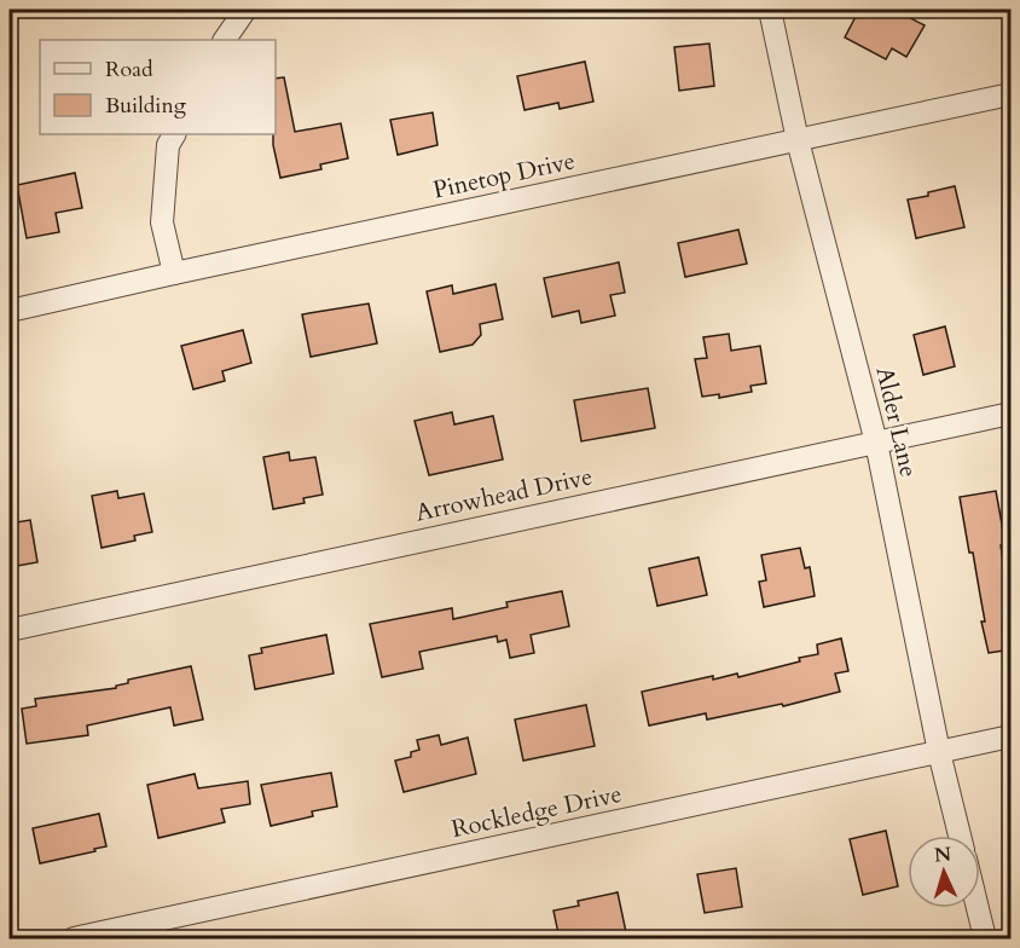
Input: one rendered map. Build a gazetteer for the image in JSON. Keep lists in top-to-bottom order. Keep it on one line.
{"streets":{"street":["Pinetop Drive","Alder Lane","Arrowhead Drive","Rockledge Drive"]},"crossings":[["Pinetop Drive","Alder Lane"],["Alder Lane","Arrowhead Drive"],["Alder Lane","Rockledge Drive"]],"legend":["Road","Building"],"north":"top"}
